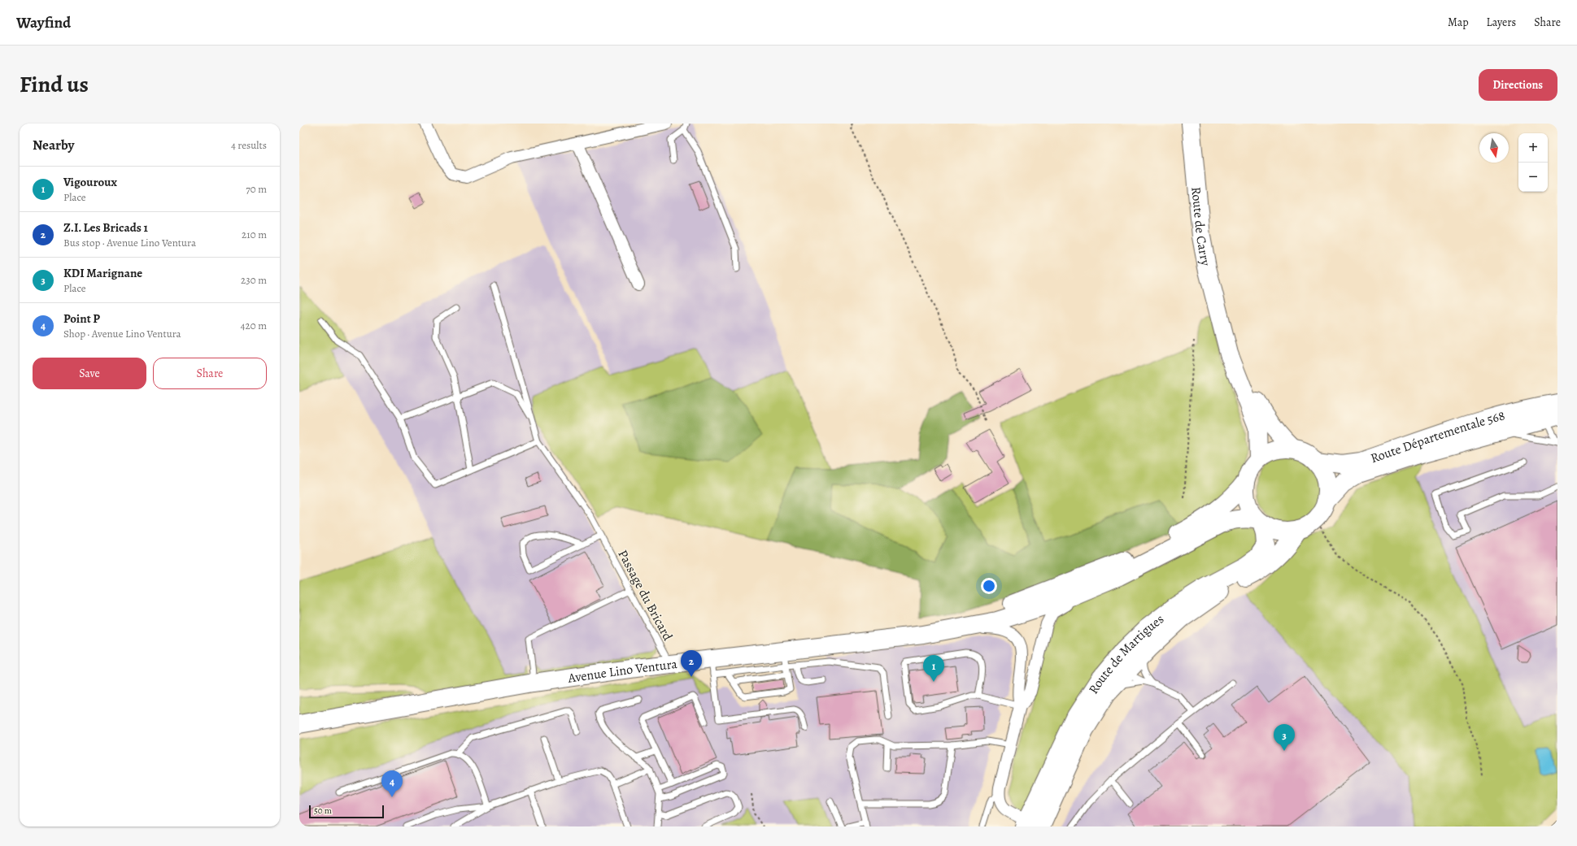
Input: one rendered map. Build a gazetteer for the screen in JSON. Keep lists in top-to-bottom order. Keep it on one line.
{"streets":{"main road":["Route de Carry","Route Départementale 568","Route de Martigues","Avenue Lino Ventura"],"lane":["Passage du Bricard"]},"crossings":[["Route de Carry","Route Départementale 568"],["Route de Carry","Route de Martigues"],["Route Départementale 568","Route de Martigues"],["Passage du Bricard","Avenue Lino Ventura"]],"scale_bar":"50 m","north":"bottom","page":{"header":"Wayfind","nav":["Map","Layers","Share"],"title":"Find us","buttons":["Directions",["Save","Share"]],"heading":["Nearby","4 results"],"map_buttons":["+","−"],"list":[{"mark":"1","name":"Vigouroux","note":"Place","value":"70 m"},{"mark":"2","name":"Z.I. Les Bricads 1","note":"Bus stop · Avenue Lino Ventura","value":"210 m"},{"mark":"3","name":"KDI Marignane","note":"Place","value":"230 m"},{"mark":"4","name":"Point P","note":"Shop · Avenue Lino Ventura","value":"420 m"}],"pins":["2","1","3","4"],"scale":"50 m"}}
